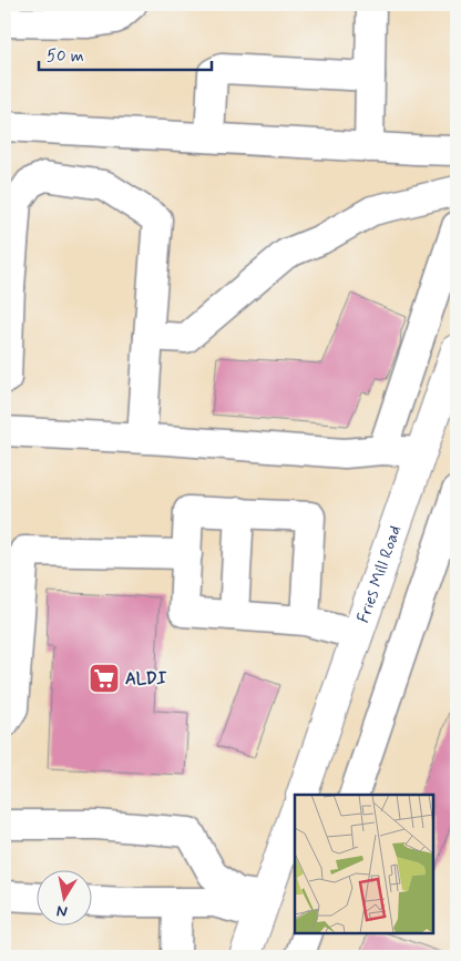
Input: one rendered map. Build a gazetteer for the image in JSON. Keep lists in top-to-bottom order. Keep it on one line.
{"streets":{"main road":["Fries Mill Road"]},"places":{"supermarket":["ALDI"]},"scale_bar":"50 m","north":"bottom"}
